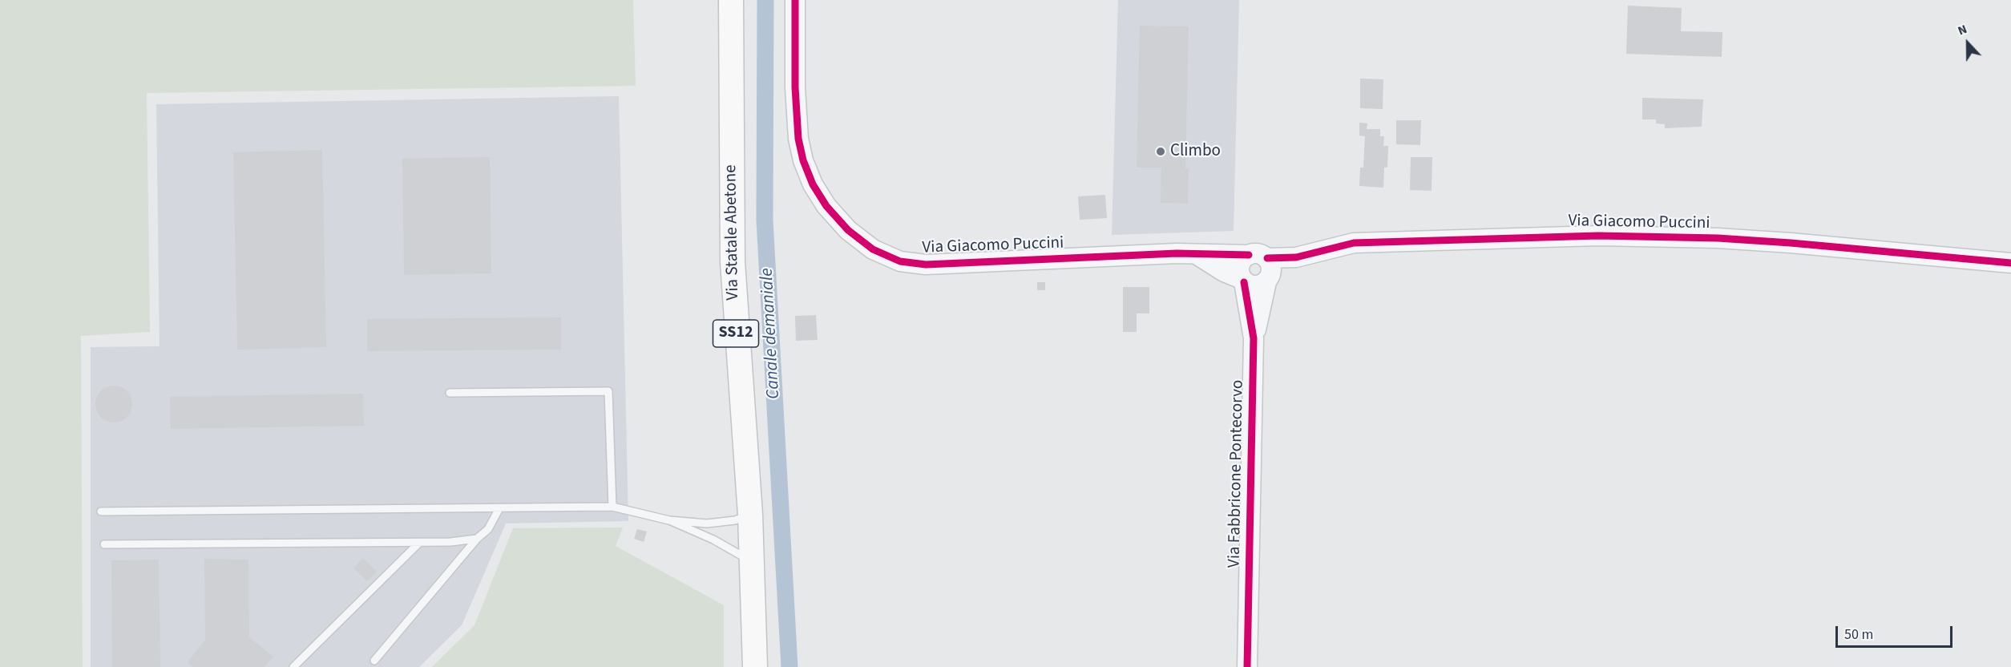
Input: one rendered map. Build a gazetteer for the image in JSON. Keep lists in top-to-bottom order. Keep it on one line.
{"streets":{"main road":["Via Statale Abetone","SS12"],"street":["Via Giacomo Puccini","Via Fabbricone Pontecorvo"]},"crossings":[["Via Giacomo Puccini","Via Fabbricone Pontecorvo"]],"water":["Canale demaniale"],"places":["Climbo"],"scale_bar":"50 m","north":"top"}
